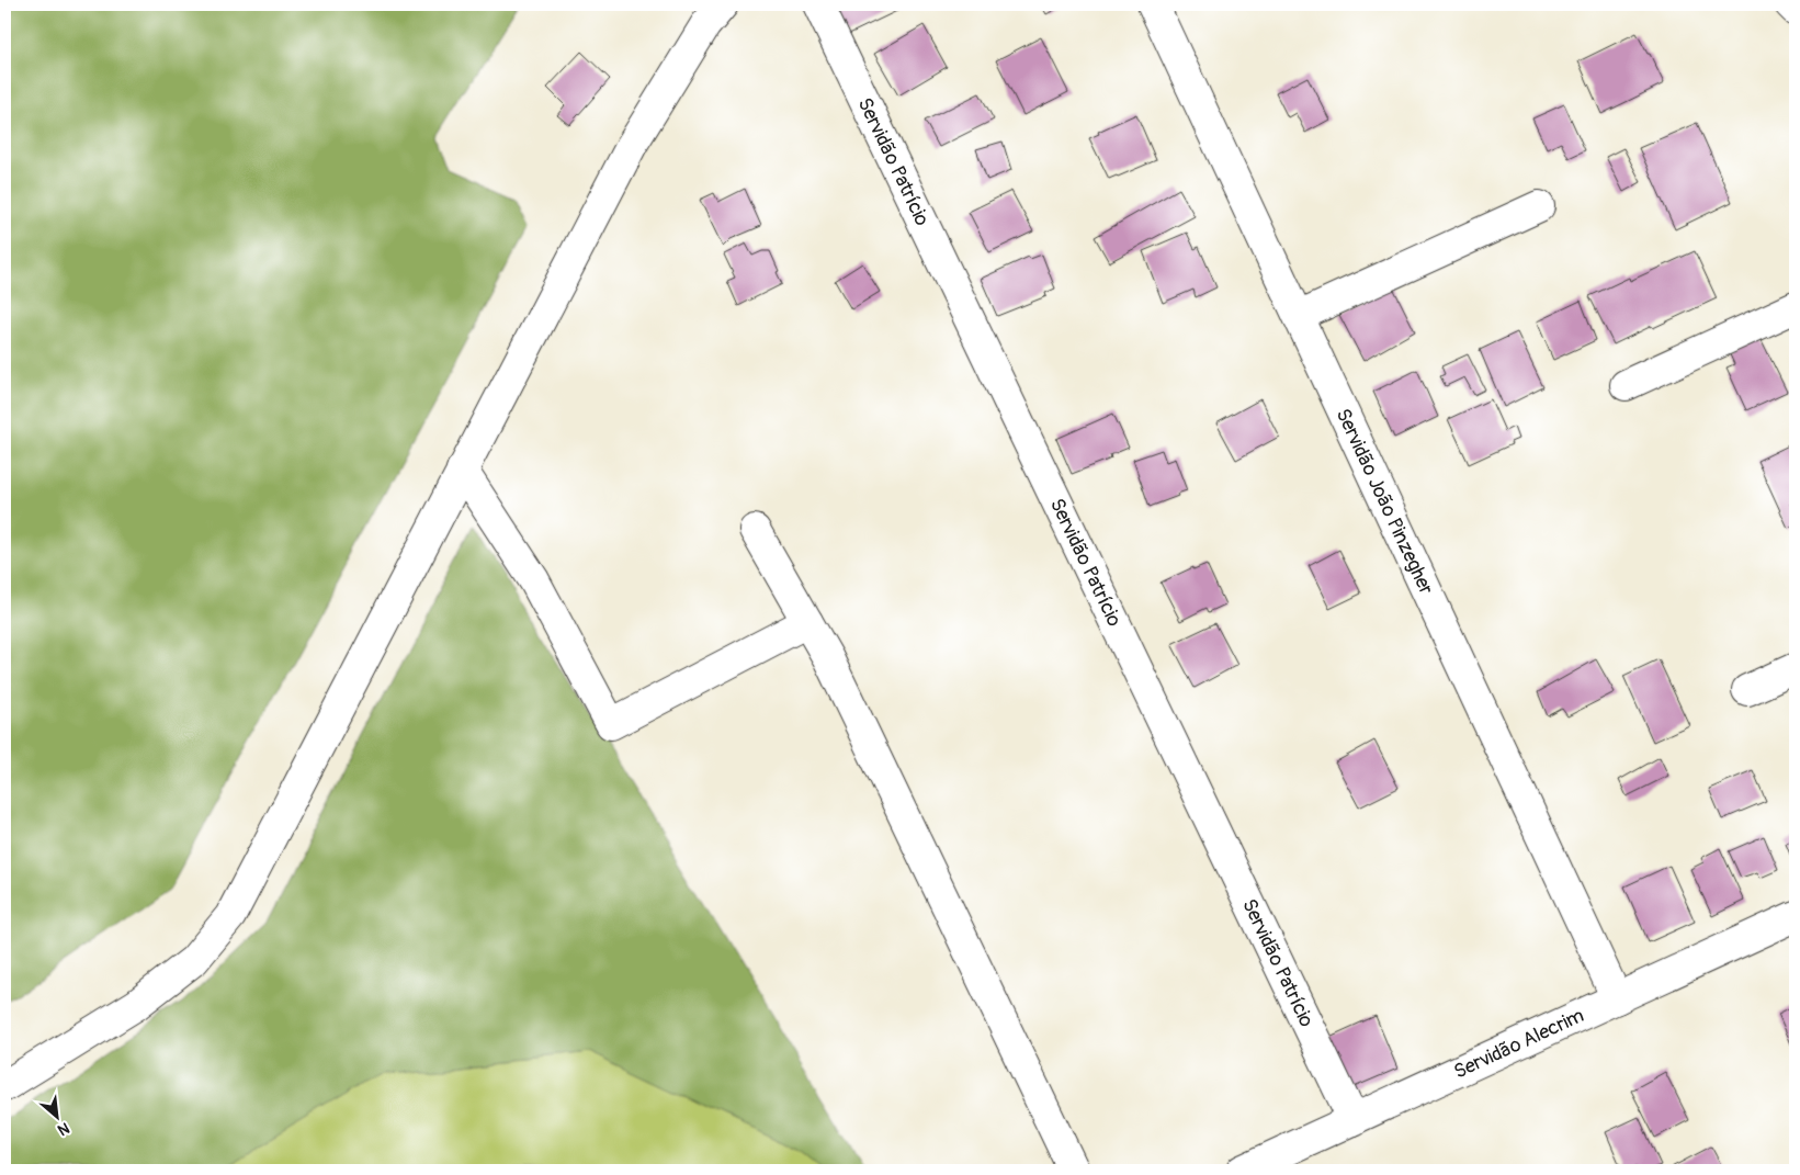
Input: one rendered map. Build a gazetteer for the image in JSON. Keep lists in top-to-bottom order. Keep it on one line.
{"streets":{"street":["Servidão Patrício","Servidão João Pinzegher","Servidão Alecrim"]},"crossings":[["Servidão Patrício","Servidão Alecrim"],["Servidão João Pinzegher","Servidão Alecrim"]],"north":"bottom right"}
